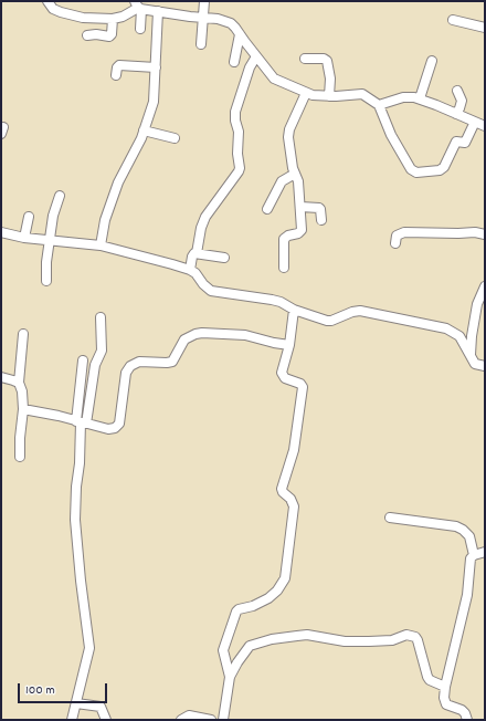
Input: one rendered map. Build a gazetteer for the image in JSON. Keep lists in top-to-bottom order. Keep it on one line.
{"scale_bar":"100 m"}
